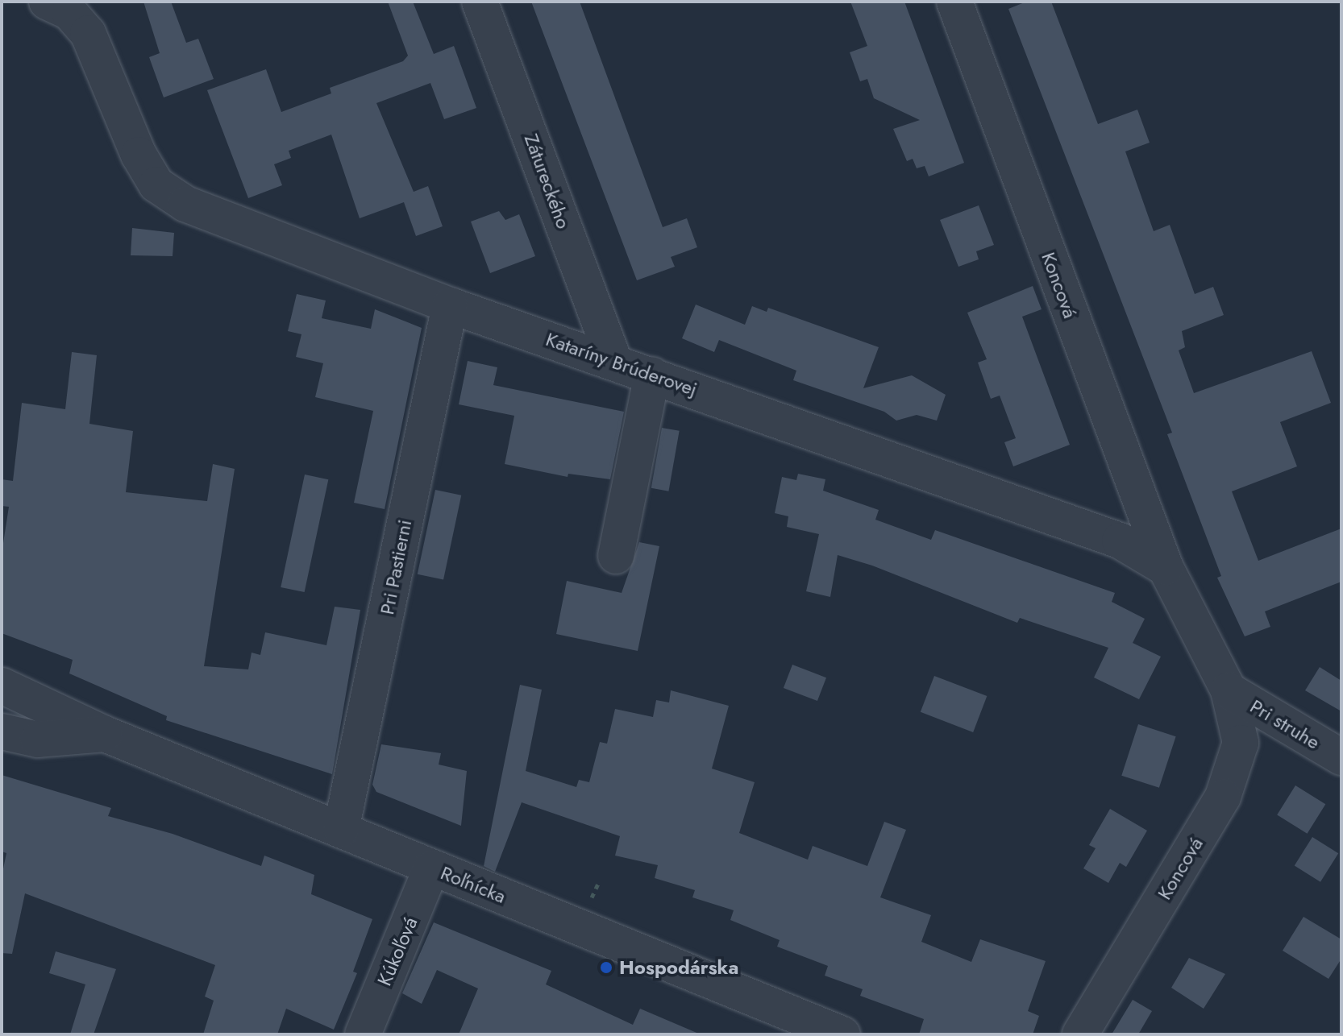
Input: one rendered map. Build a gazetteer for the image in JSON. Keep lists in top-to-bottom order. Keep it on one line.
{"streets":{"street":["Zátureckého","Koncová","Kataríny Brúderovej","Pri Pastierni","Pri struhe","Roľnícka","Kúkoľová"]},"crossings":[["Zátureckého","Kataríny Brúderovej"],["Koncová","Kataríny Brúderovej"],["Koncová","Pri struhe"],["Kataríny Brúderovej","Pri Pastierni"],["Pri Pastierni","Roľnícka"],["Roľnícka","Kúkoľová"]],"places":["Hospodárska"]}
